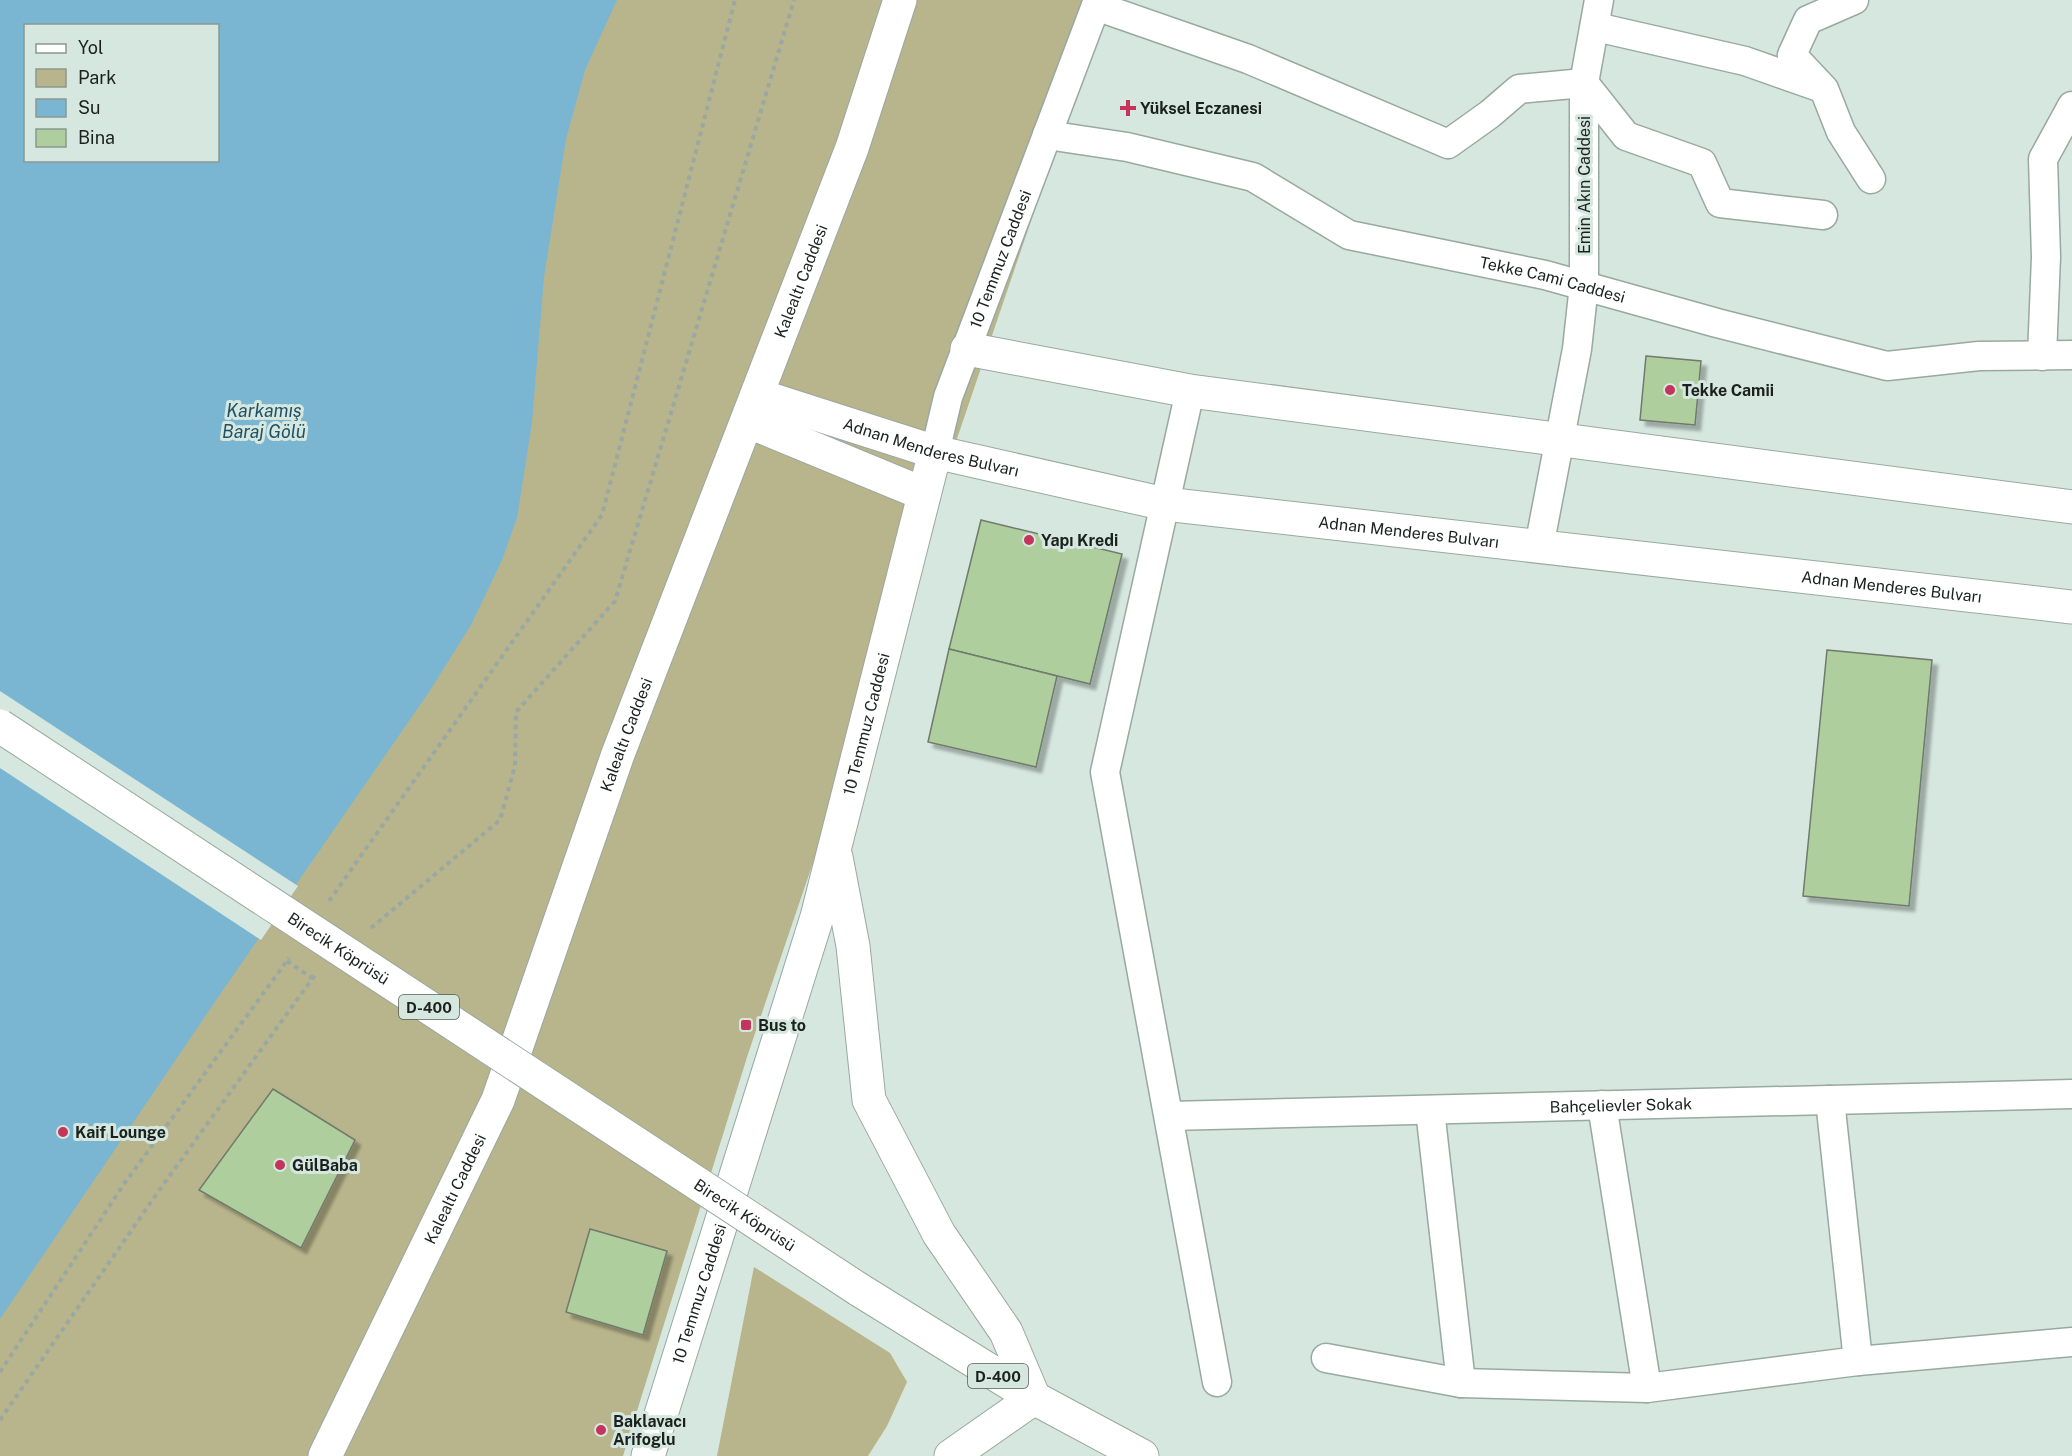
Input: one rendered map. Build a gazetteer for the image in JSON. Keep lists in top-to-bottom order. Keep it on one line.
{"streets":{"street":["Emin Akın Caddesi","10 Temmuz Caddesi","Tekke Cami Caddesi","Kalealtı Caddesi","Adnan Menderes Bulvarı","Birecik Köprüsü","D-400","Bahçelievler Sokak"]},"crossings":[["Emin Akın Caddesi","Tekke Cami Caddesi"],["Emin Akın Caddesi","Adnan Menderes Bulvarı"],["10 Temmuz Caddesi","Tekke Cami Caddesi"],["10 Temmuz Caddesi","Adnan Menderes Bulvarı"],["Kalealtı Caddesi","Adnan Menderes Bulvarı"],["Birecik Köprüsü","D-400"]],"water":["Karkamış Baraj Gölü"],"places":{"health":["Yüksel Eczanesi"],"other":["Tekke Camii","Yapı Kredi","Kaif Lounge","GülBaba","Baklavacı Arifoglu"],"transit":["Bus to"]},"legend":["Yol","Park","Su","Bina"]}
